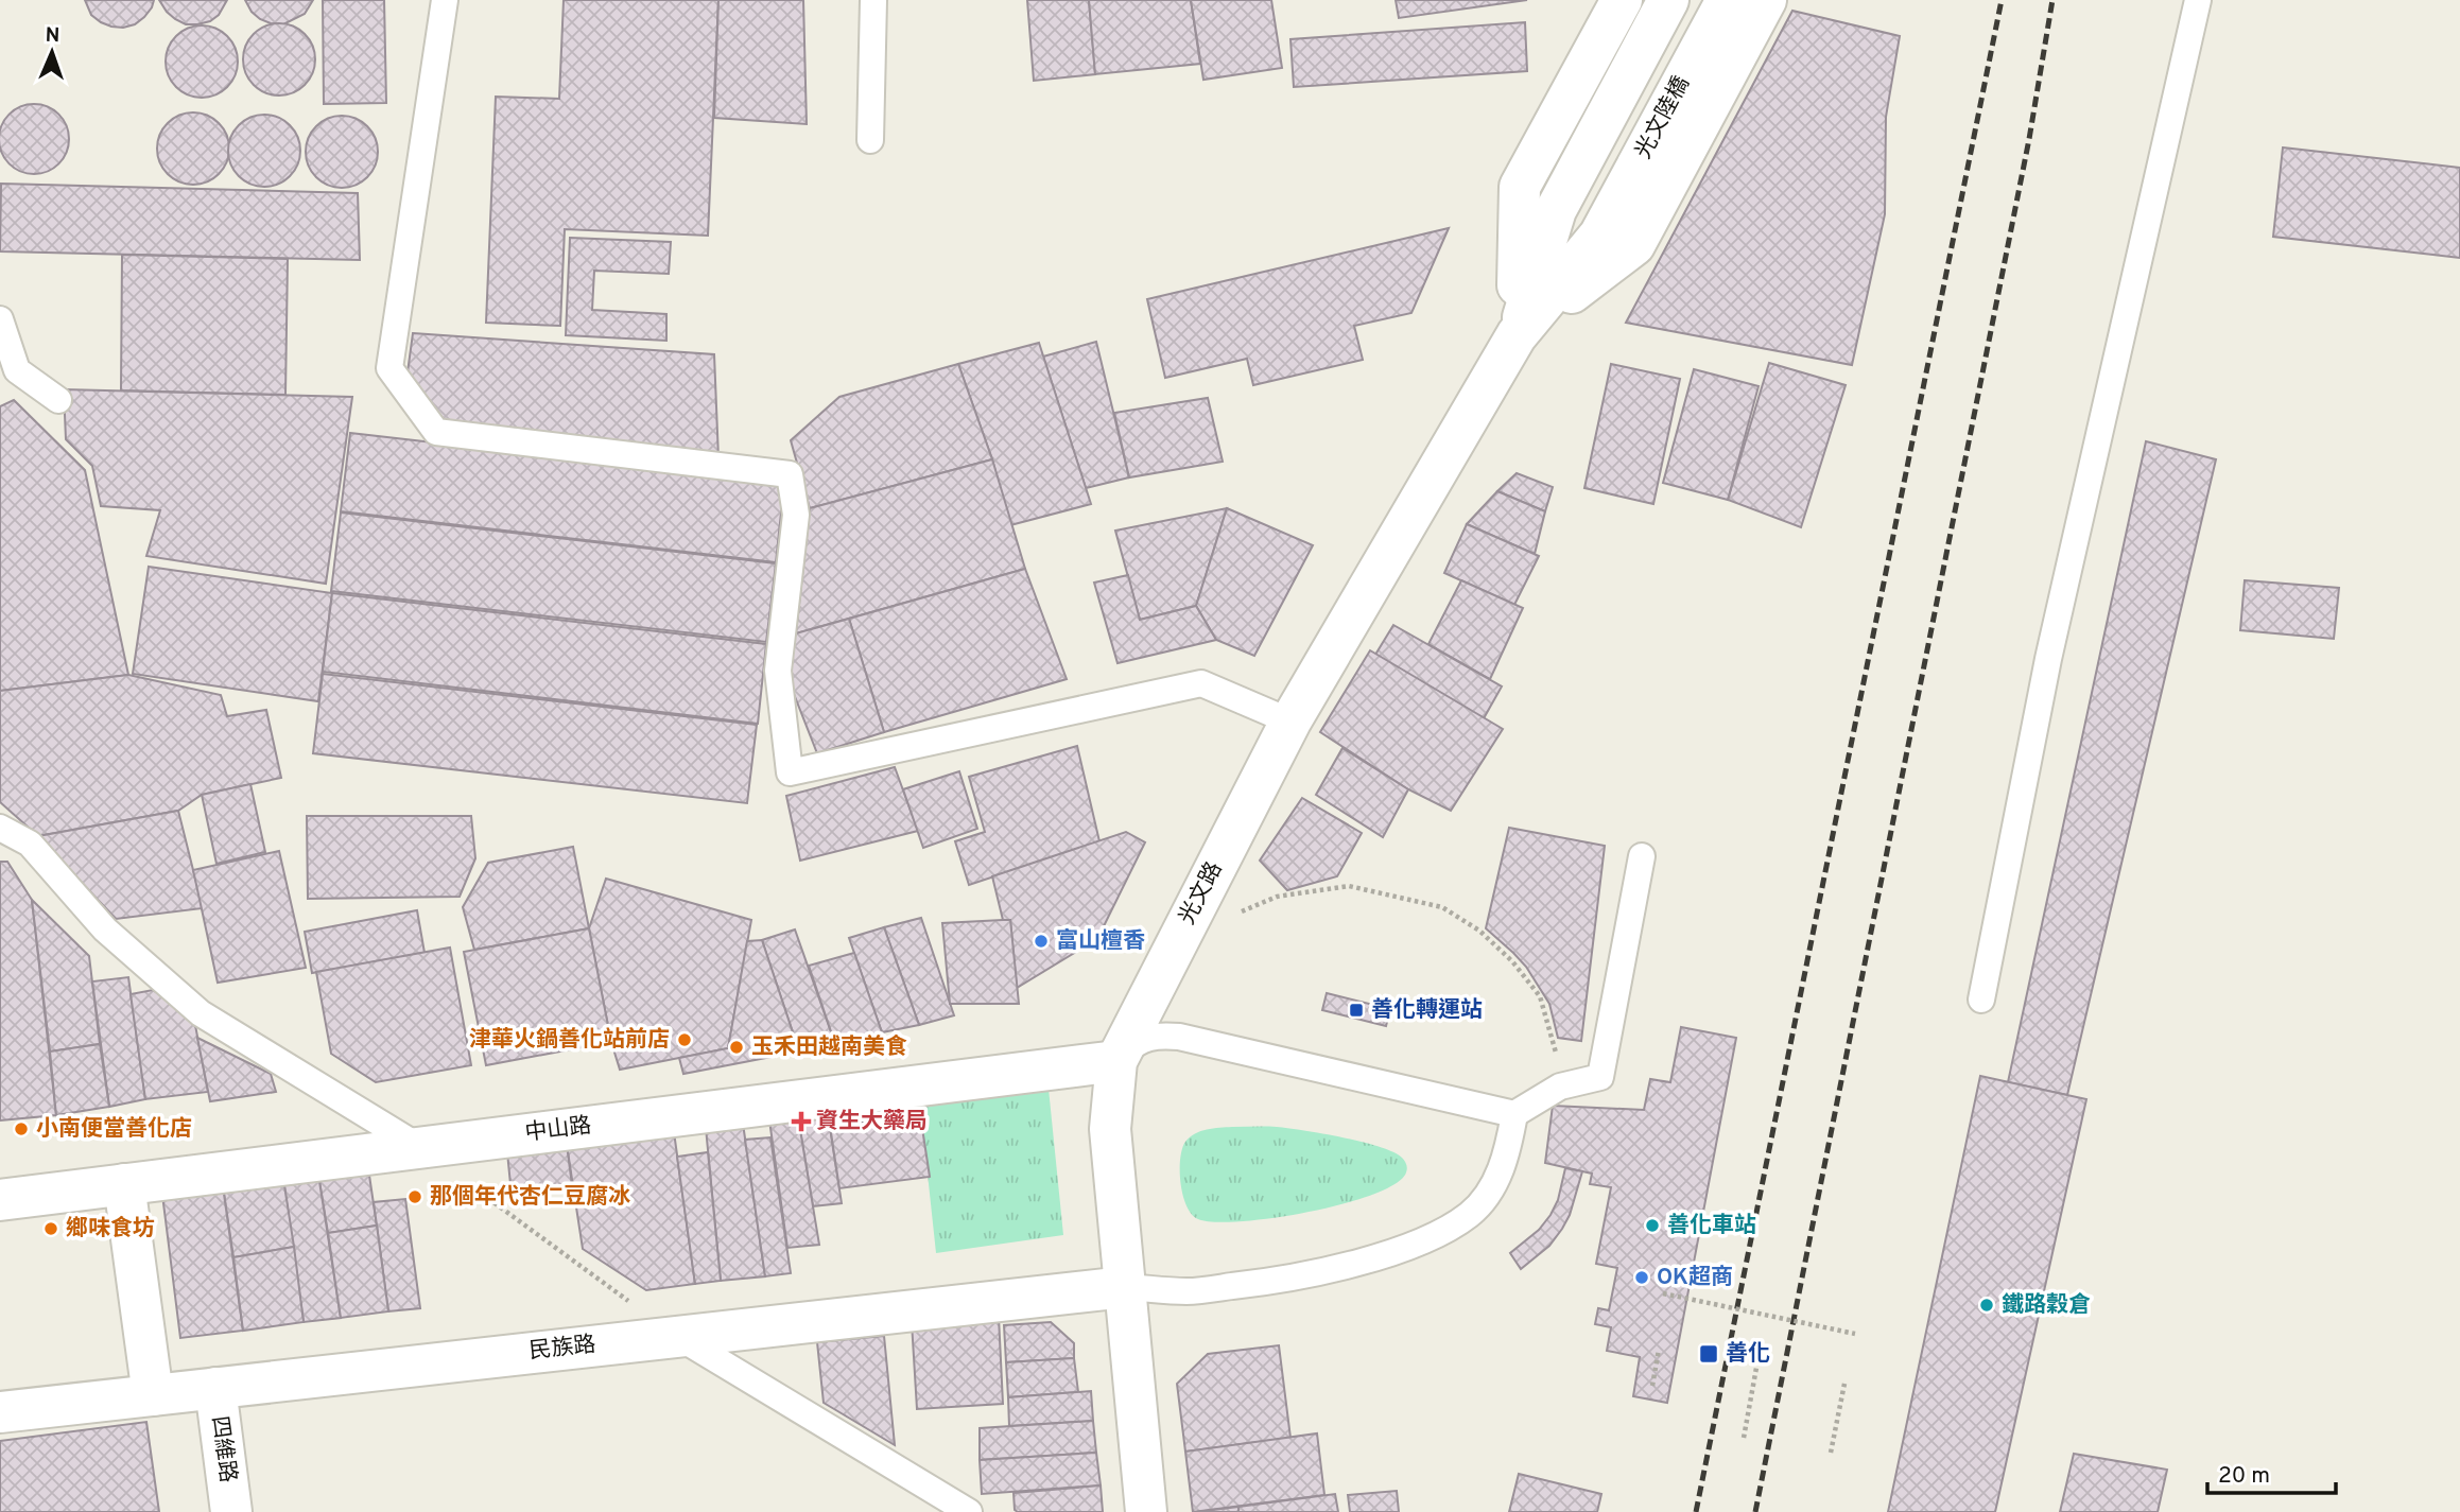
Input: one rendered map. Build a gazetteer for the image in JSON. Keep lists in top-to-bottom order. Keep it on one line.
{"streets":{"street":["光文陸橋","光文路","中山路","民族路","四維路"]},"crossings":[["光文陸橋","光文路"],["光文路","中山路"],["光文路","民族路"],["民族路","四維路"]],"places":{"other":["富山檀香","津華火鍋善化站前店","玉禾田越南美食","小南便當善化店","那個年代杏仁豆腐冰","善化車站","鄉味食坊","OK超商","鐵路穀倉"],"transit":["善化轉運站","善化"],"health":["資生大藥局"]},"scale_bar":"20 m","north":"top"}
